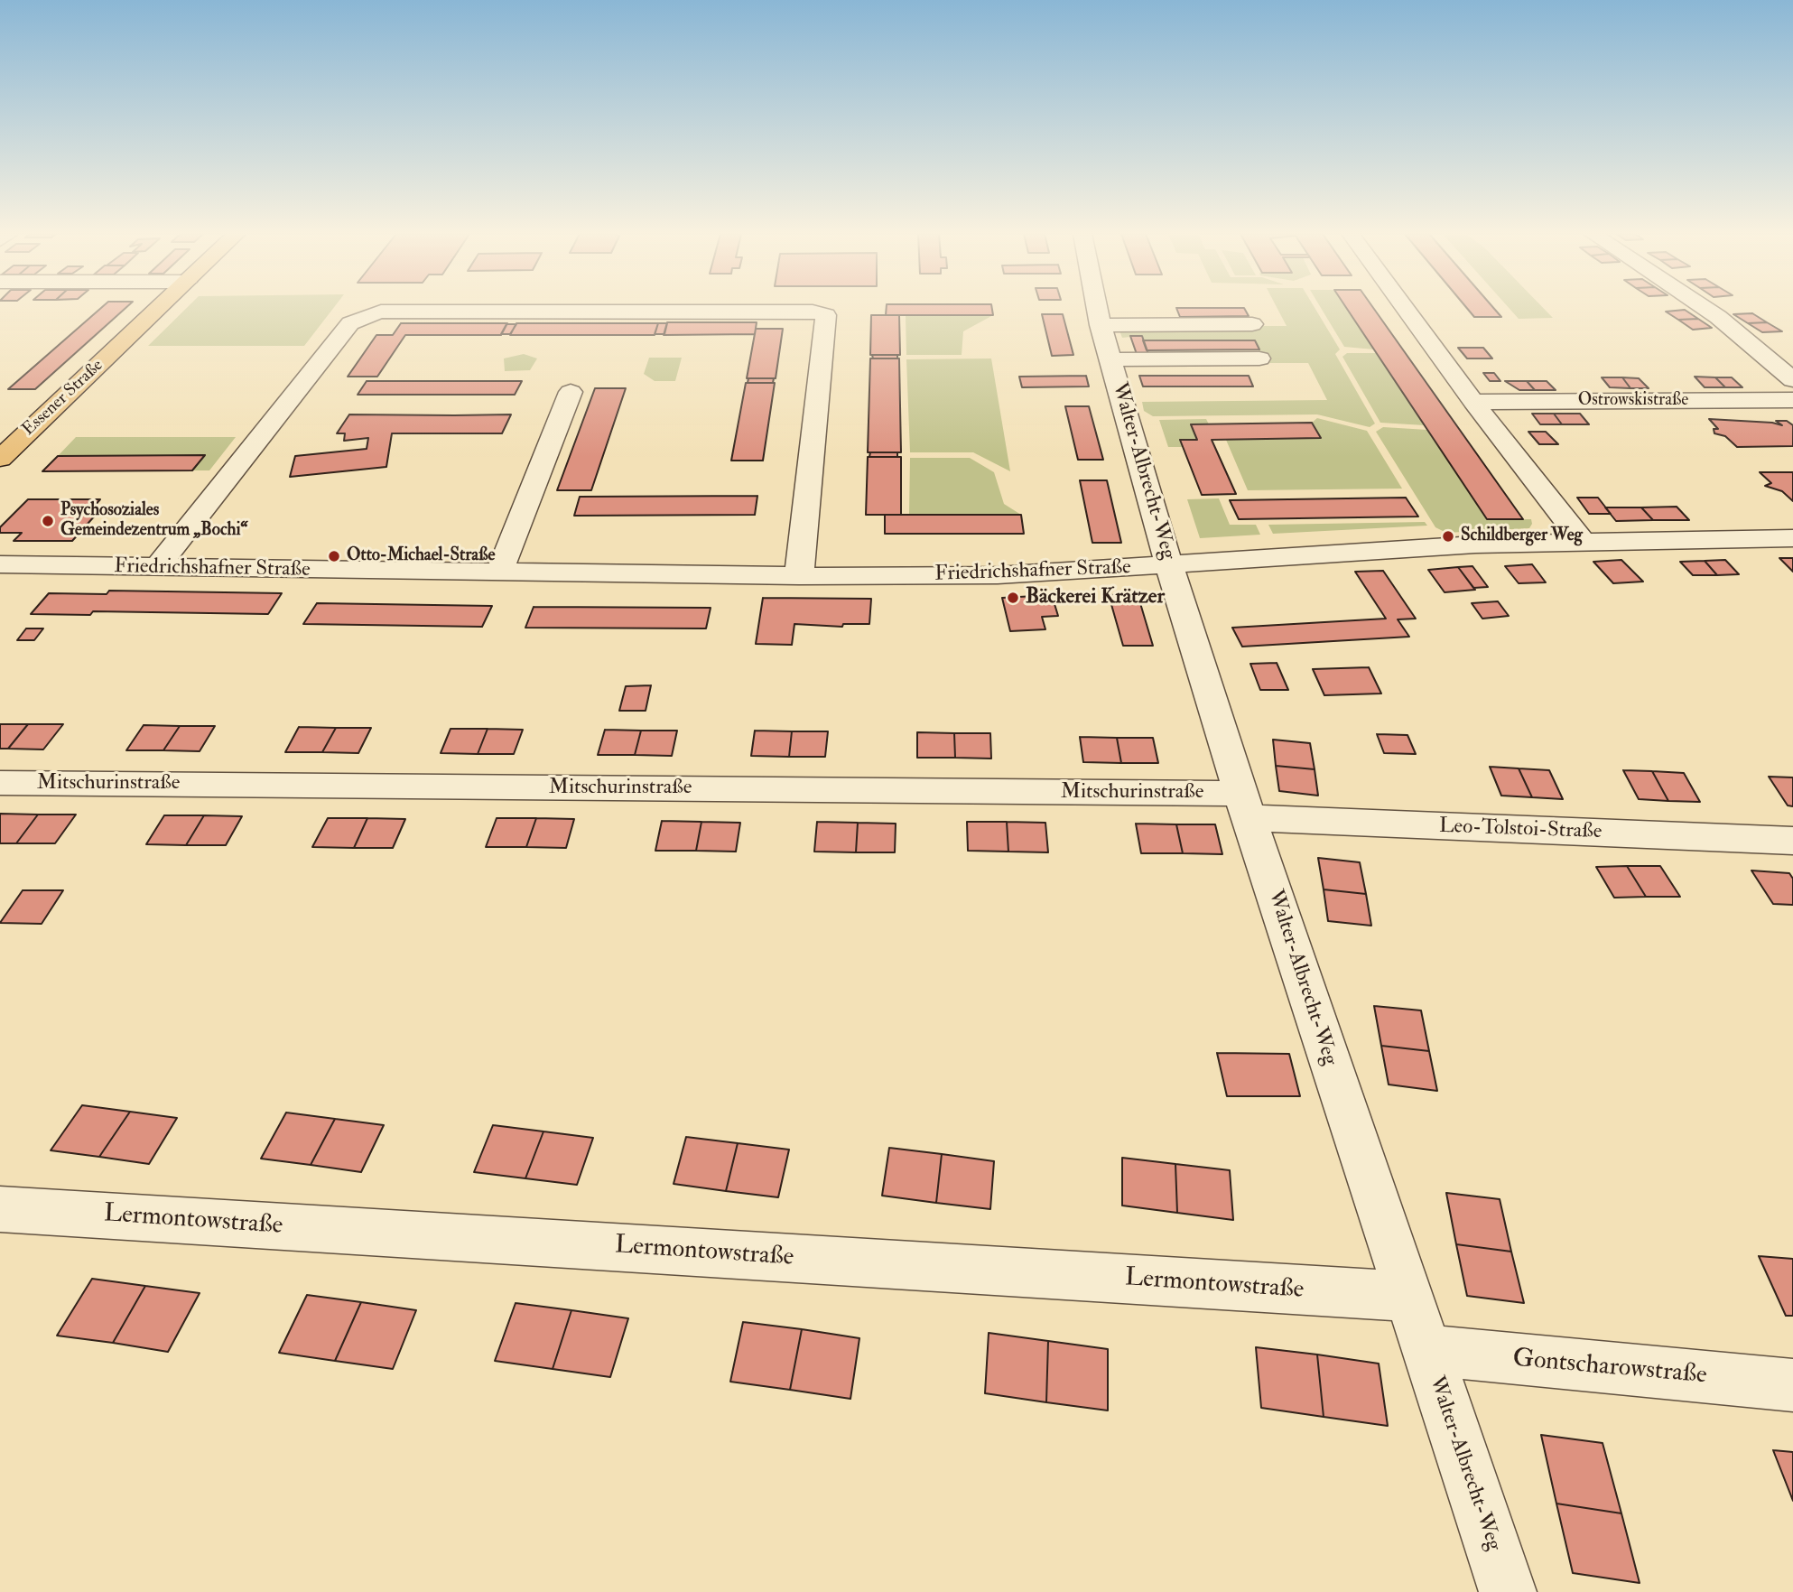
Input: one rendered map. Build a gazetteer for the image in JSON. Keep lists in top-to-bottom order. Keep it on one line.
{"streets":{"main road":["Essener Straße"],"street":["Ostrowskistraße","Walter-Albrecht-Weg","Friedrichshafner Straße","Mitschurinstraße","Leo-Tolstoi-Straße","Lermontowstraße","Gontscharowstraße"]},"crossings":[["Walter-Albrecht-Weg","Friedrichshafner Straße"],["Walter-Albrecht-Weg","Mitschurinstraße"],["Walter-Albrecht-Weg","Leo-Tolstoi-Straße"],["Walter-Albrecht-Weg","Lermontowstraße"],["Walter-Albrecht-Weg","Gontscharowstraße"],["Mitschurinstraße","Leo-Tolstoi-Straße"]],"places":["Psychosoziales Gemeindezentrum „Bochi“","Schildberger Weg","Otto-Michael-Straße","Bäckerei Krätzer"]}
